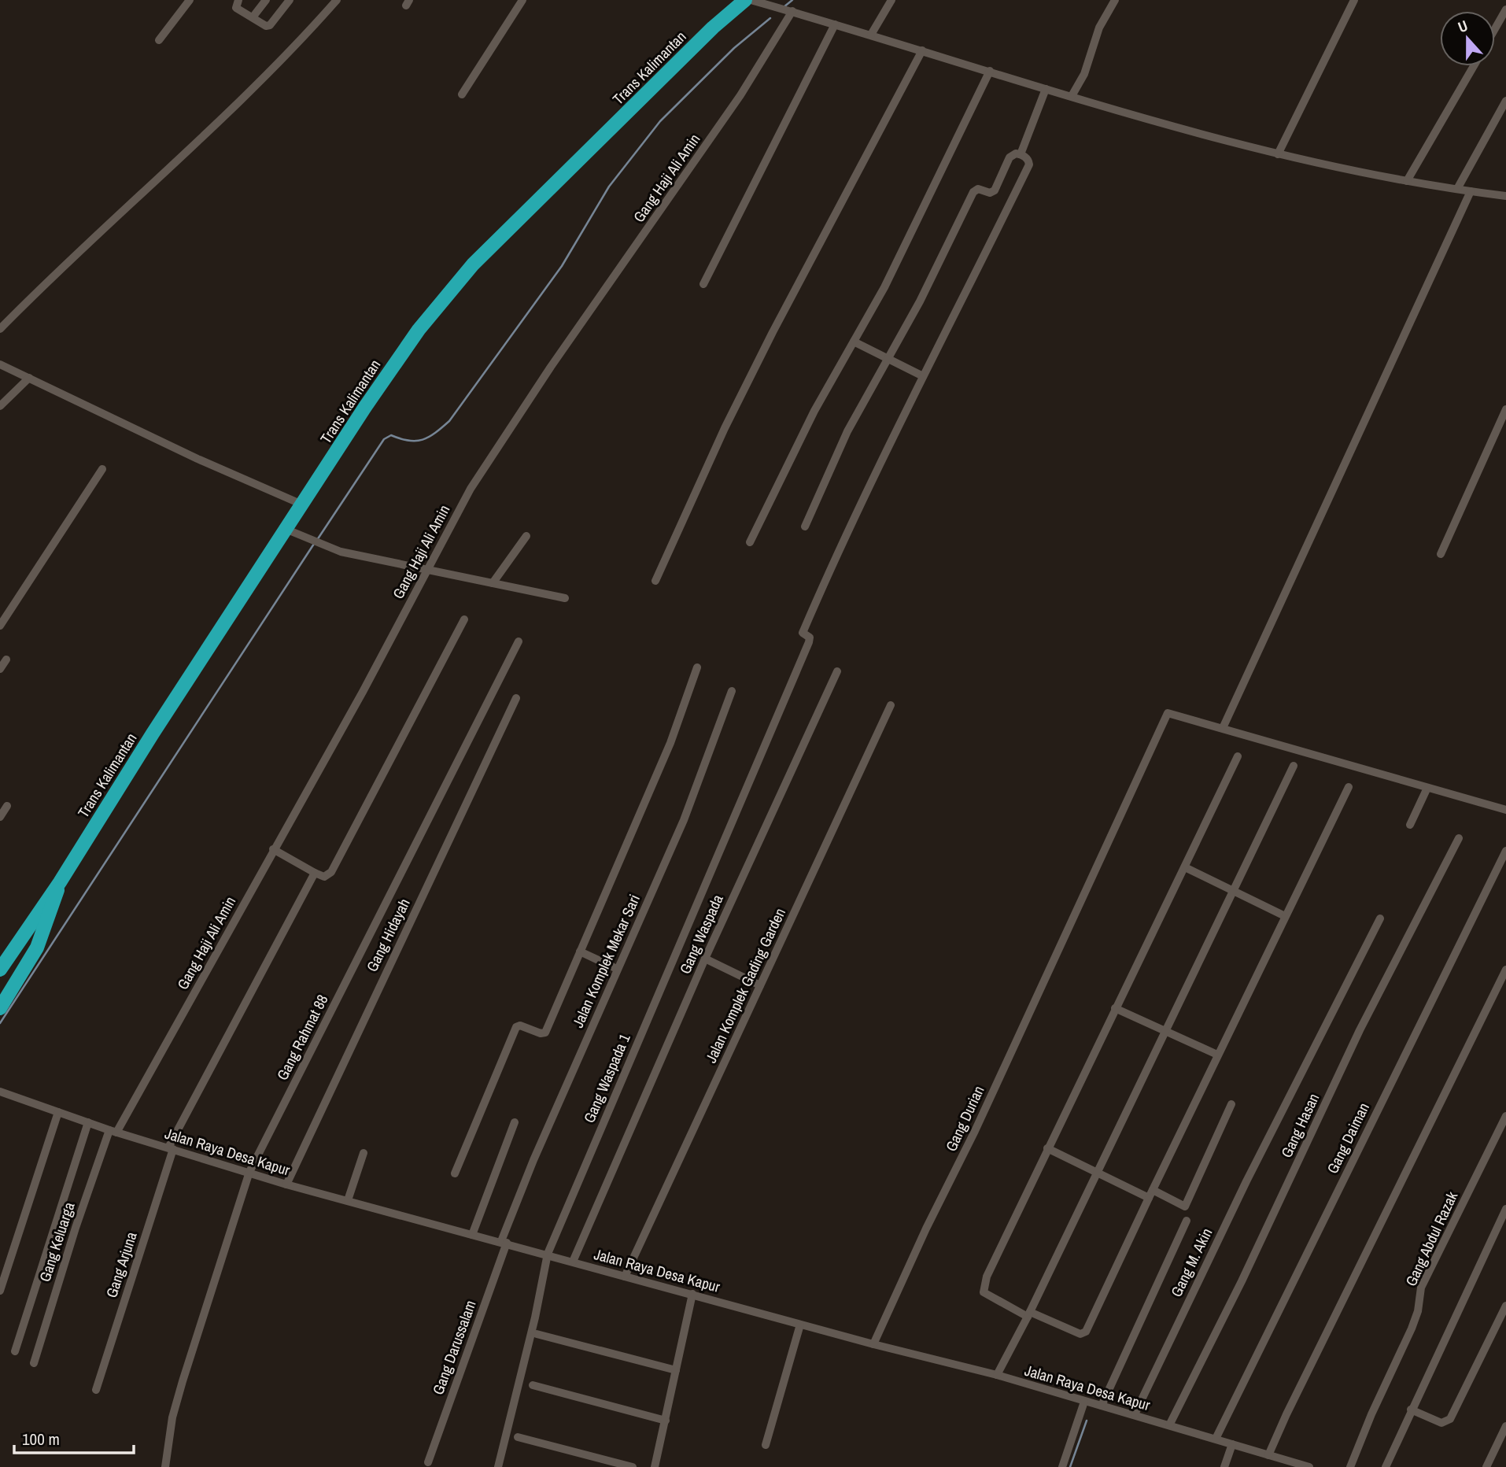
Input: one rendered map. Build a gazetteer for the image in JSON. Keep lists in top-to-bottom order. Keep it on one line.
{"streets":{"highway":["Trans Kalimantan"],"street":["Gang Haji Ali Amin","Gang Waspada","Gang Hidayah","Jalan Komplek Mekar Sari","Jalan Komplek Gading Garden","Gang Rahmat 88","Gang Waspada 1","Gang Durian","Gang Hasan","Gang Daiman","Jalan Raya Desa Kapur","Gang Abdul Razak","Gang Keluarga","Gang M. Akin","Gang Arjuna","Gang Darussalam"]},"crossings":[["Gang Haji Ali Amin","Jalan Raya Desa Kapur"],["Gang Haji Ali Amin","Gang Keluarga"],["Gang Waspada","Jalan Raya Desa Kapur"],["Gang Hidayah","Jalan Raya Desa Kapur"],["Jalan Komplek Mekar Sari","Jalan Raya Desa Kapur"],["Jalan Komplek Mekar Sari","Gang Darussalam"],["Jalan Komplek Gading Garden","Jalan Raya Desa Kapur"],["Gang Rahmat 88","Jalan Raya Desa Kapur"],["Gang Waspada 1","Jalan Raya Desa Kapur"],["Gang Durian","Jalan Raya Desa Kapur"],["Gang Hasan","Jalan Raya Desa Kapur"],["Gang Daiman","Jalan Raya Desa Kapur"],["Jalan Raya Desa Kapur","Gang Keluarga"],["Jalan Raya Desa Kapur","Gang M. Akin"],["Jalan Raya Desa Kapur","Gang Arjuna"],["Jalan Raya Desa Kapur","Gang Darussalam"]],"scale_bar":"100 m","north":"top"}
